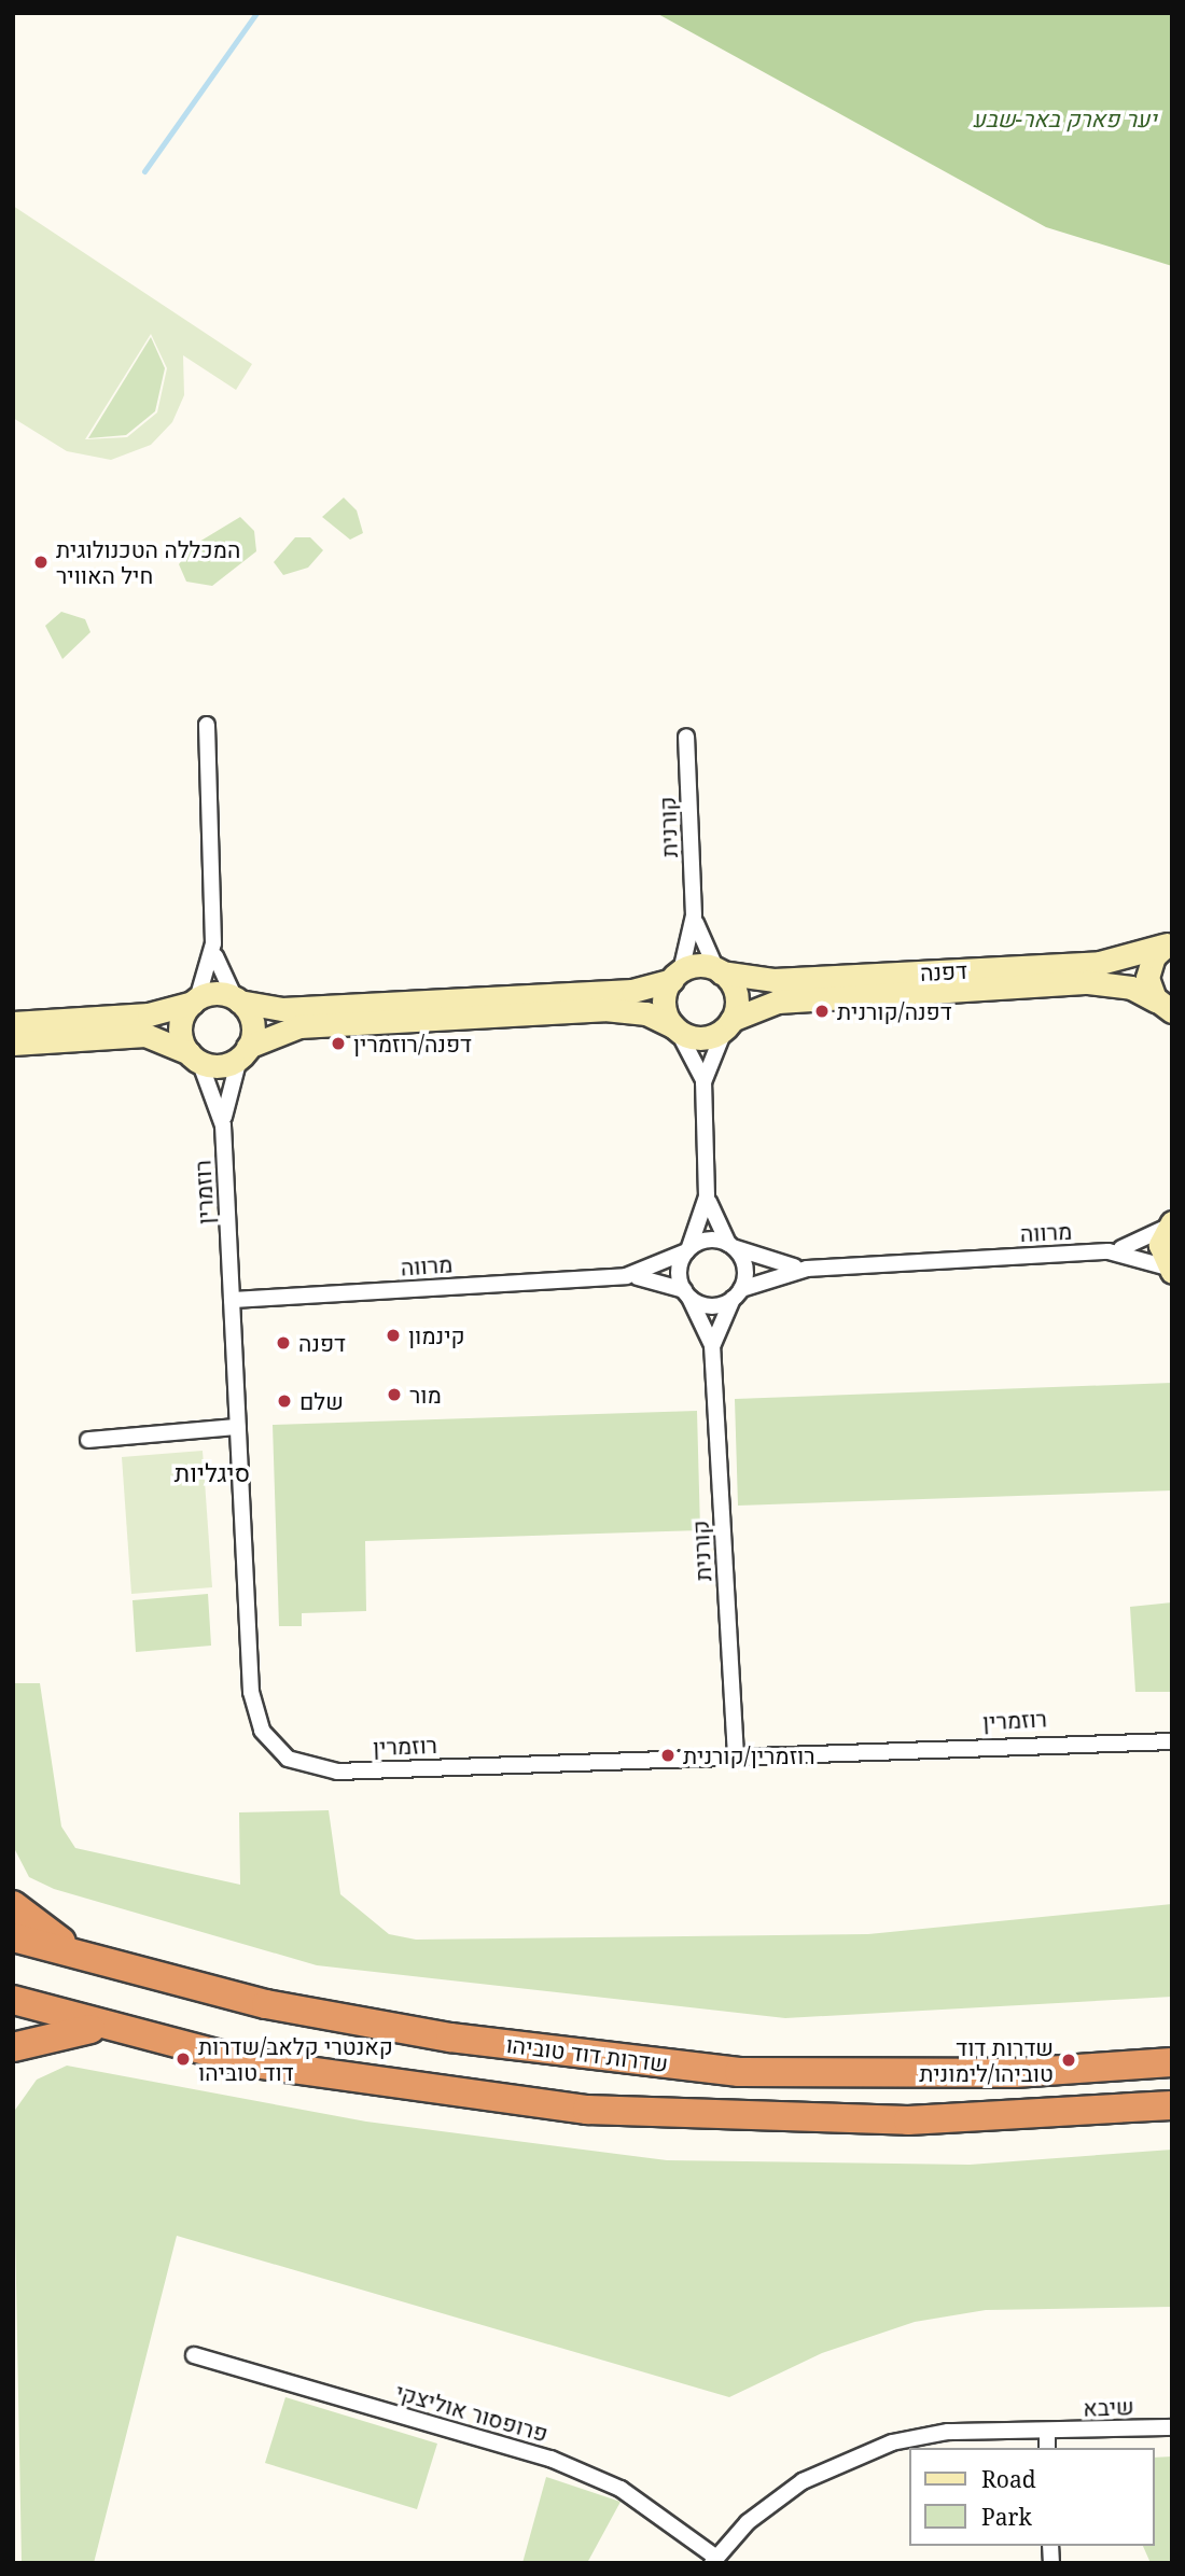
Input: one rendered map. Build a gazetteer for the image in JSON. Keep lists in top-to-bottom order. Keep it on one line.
{"streets":{"highway":["שדרות דוד טוביהו"],"street":["קורנית","דפנה","רוזמרין","מרווה","שיבא","פרופסור אוליצקי"]},"crossings":[["קורנית","דפנה"],["קורנית","רוזמרין"],["קורנית","מרווה"],["רוזמרין","מרווה"],["שיבא","פרופסור אוליצקי"]],"districts":["סיגליות"],"parks":["יער פארק באר-שבע"],"places":["המכללה הטכנולוגית חיל האוויר","דפנה/קורנית","דפנה/רוזמרין","קינמון","דפנה","מור","שלם","רוזמרין/קורנית","קאנטרי קלאב/שדרות דוד טוביהו","שדרות דוד טוביהו/לימונית"],"legend":["Road","Park"]}
